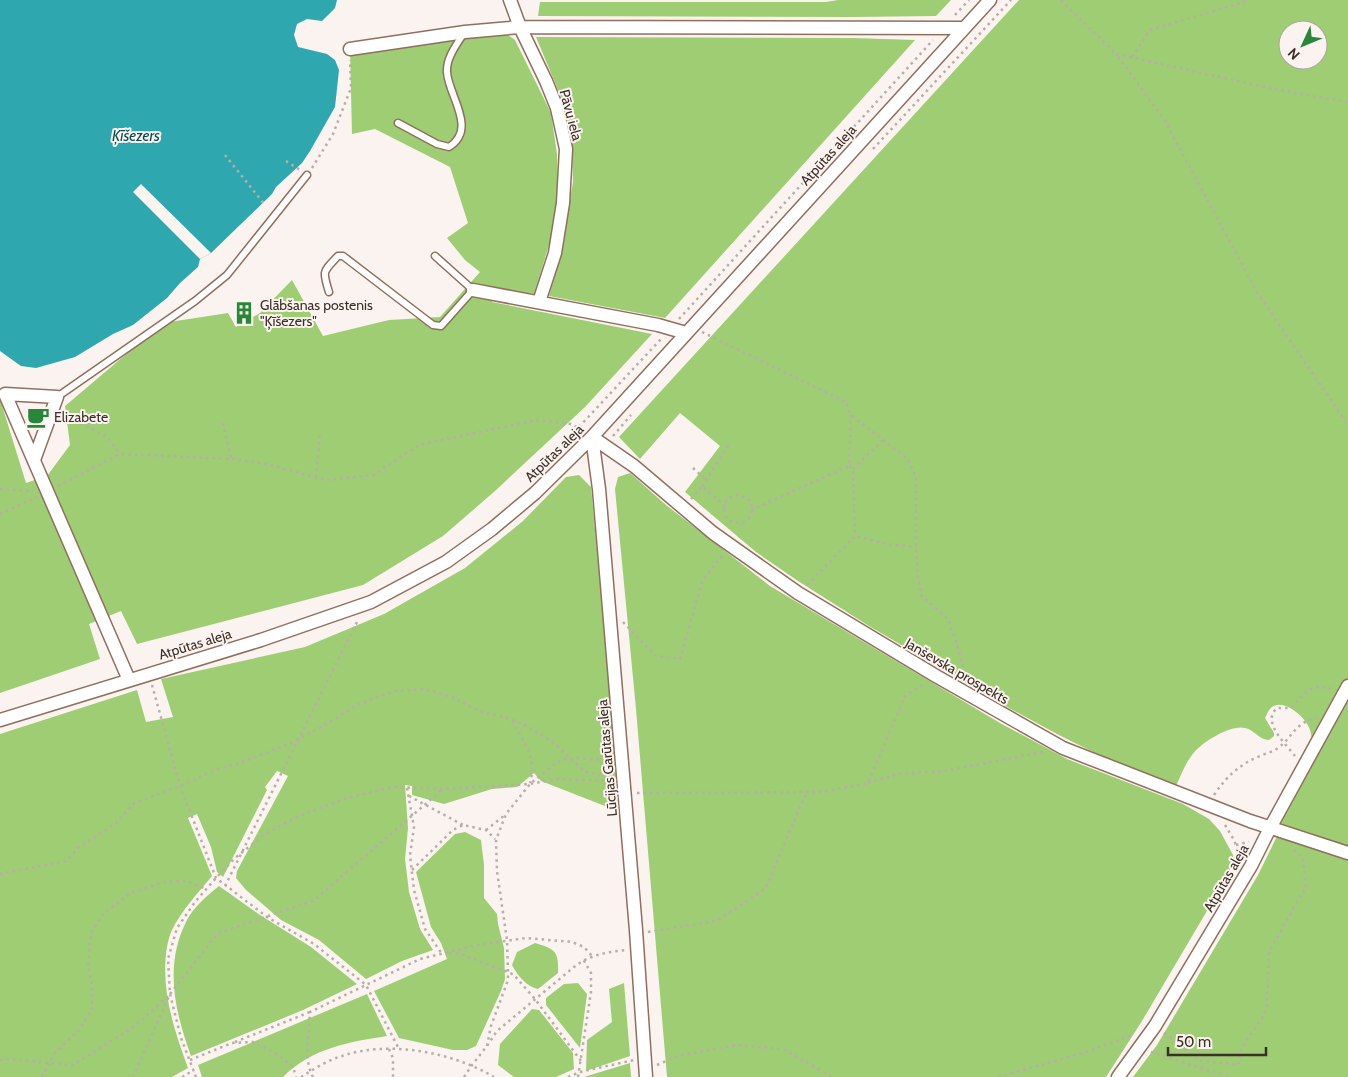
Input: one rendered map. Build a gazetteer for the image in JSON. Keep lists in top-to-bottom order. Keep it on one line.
{"streets":{"street":["Pāvu iela","Atpūtas aleja","Janševska prospekts","Lūcijas Garūtas aleja"]},"crossings":[["Atpūtas aleja","Janševska prospekts"],["Atpūtas aleja","Lūcijas Garūtas aleja"],["Janševska prospekts","Lūcijas Garūtas aleja"]],"water":["Ķīšezers"],"places":{"building":["Glābšanas postenis \"Ķīšezers\""],"cafe":["Elizabete"]},"scale_bar":"50 m","north":"bottom left"}
